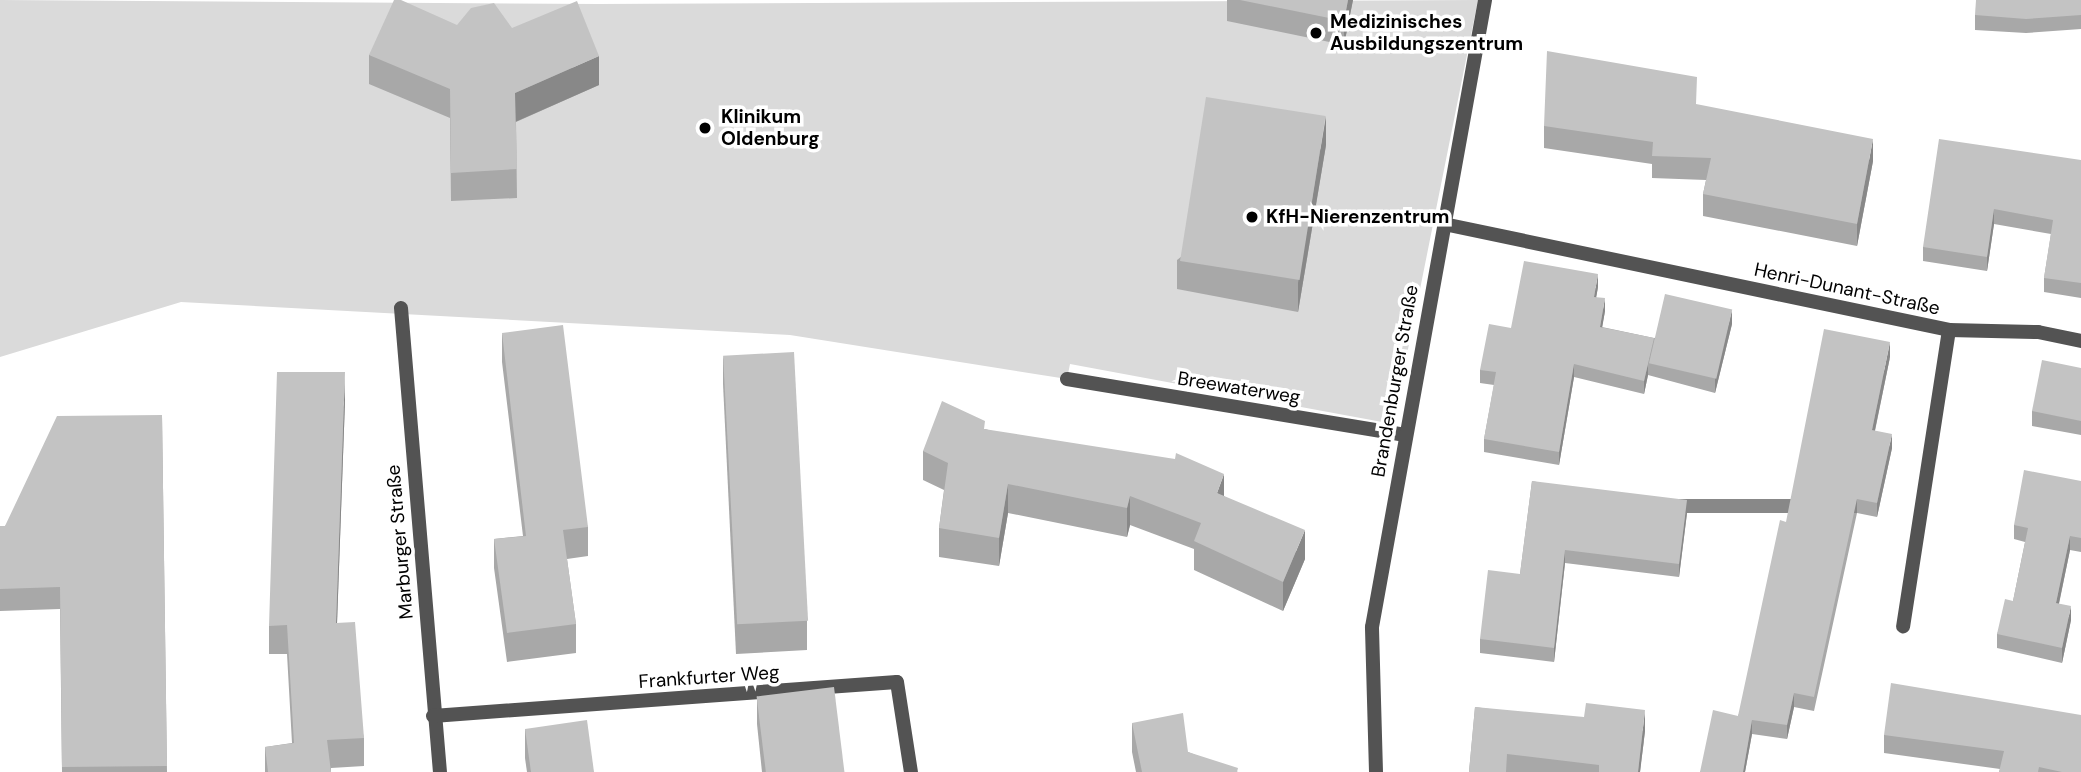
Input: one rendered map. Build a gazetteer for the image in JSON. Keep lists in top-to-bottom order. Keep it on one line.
{"streets":{"street":["Henri-Dunant-Straße","Brandenburger Straße","Breewaterweg","Marburger Straße","Frankfurter Weg"]},"crossings":[["Henri-Dunant-Straße","Brandenburger Straße"],["Brandenburger Straße","Breewaterweg"],["Marburger Straße","Frankfurter Weg"]],"places":["Medizinisches Ausbildungszentrum","Klinikum Oldenburg","KfH-Nierenzentrum"]}
